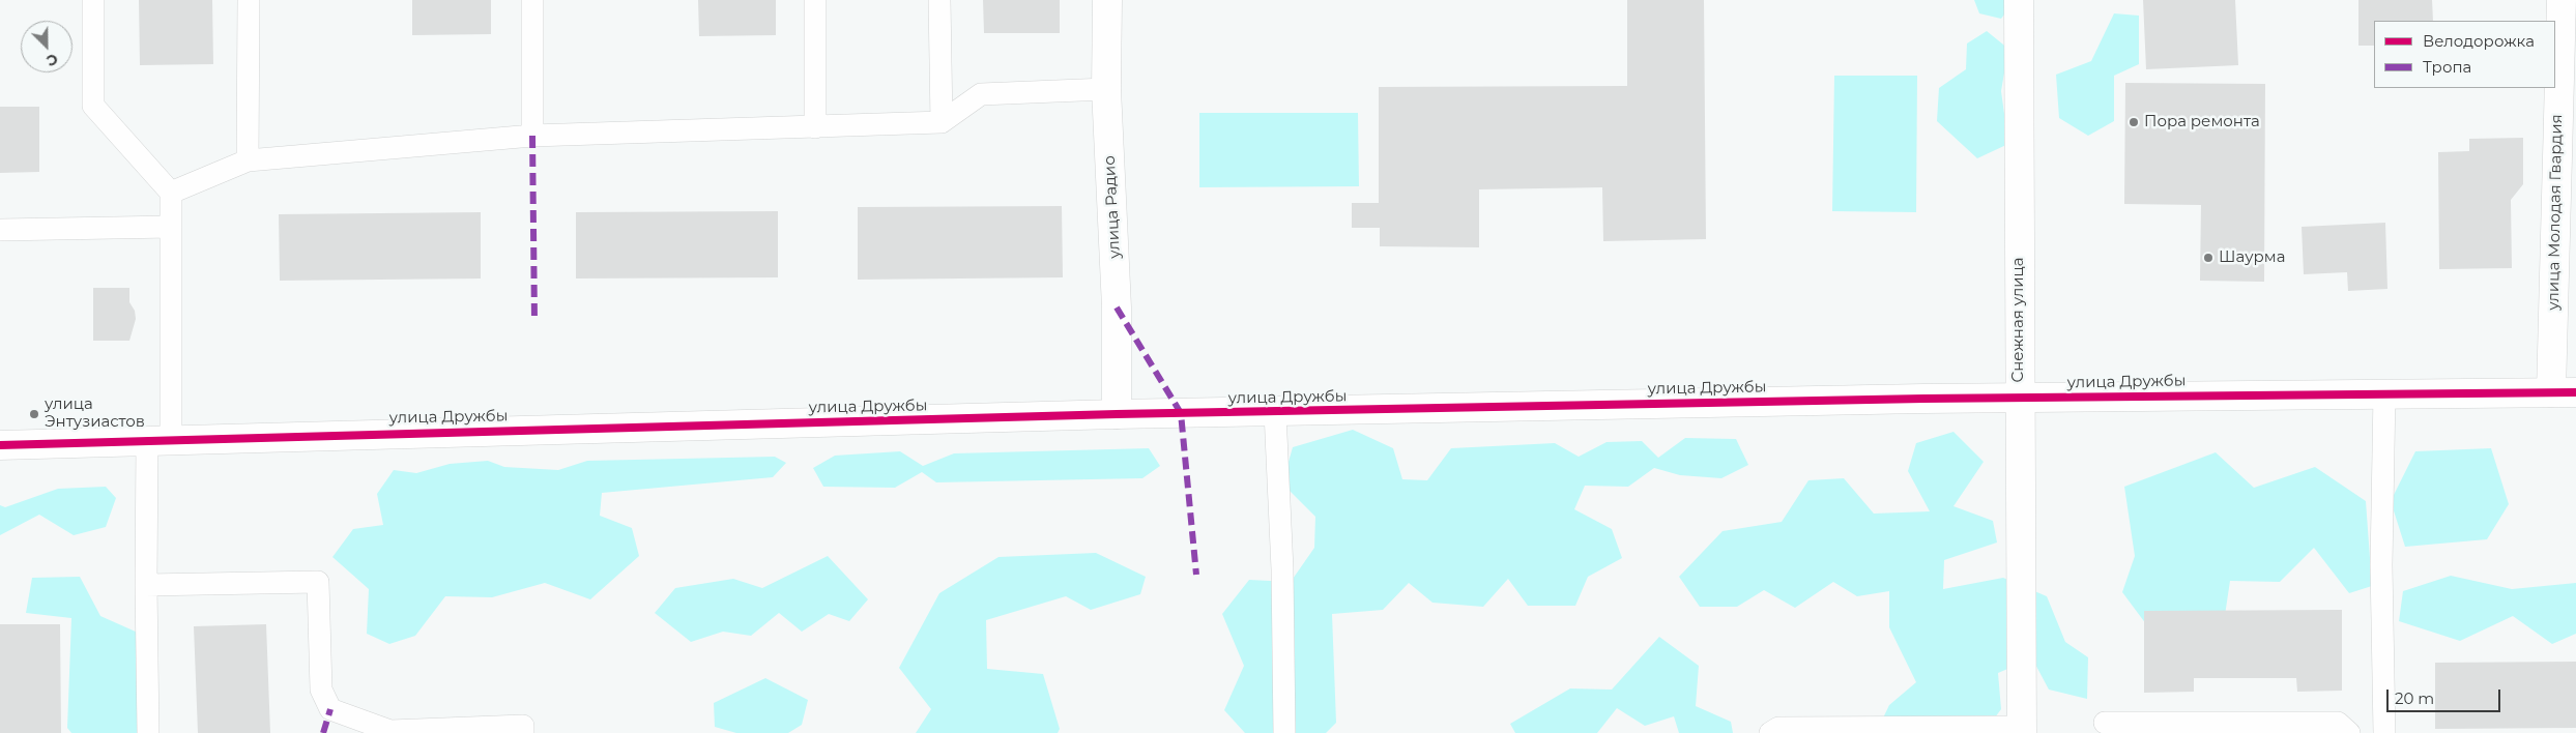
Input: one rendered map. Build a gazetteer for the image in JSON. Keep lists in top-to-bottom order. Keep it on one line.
{"streets":{"street":["улица Радио","улица Молодая Гвардия","Снежная улица","улица Дружбы"]},"crossings":[["улица Радио","улица Дружбы"],["улица Молодая Гвардия","улица Дружбы"],["Снежная улица","улица Дружбы"]],"places":["Пора ремонта","Шаурма","улица Энтузиастов"],"legend":["Велодорожка","Тропа"],"scale_bar":"20 m","north":"bottom right"}
